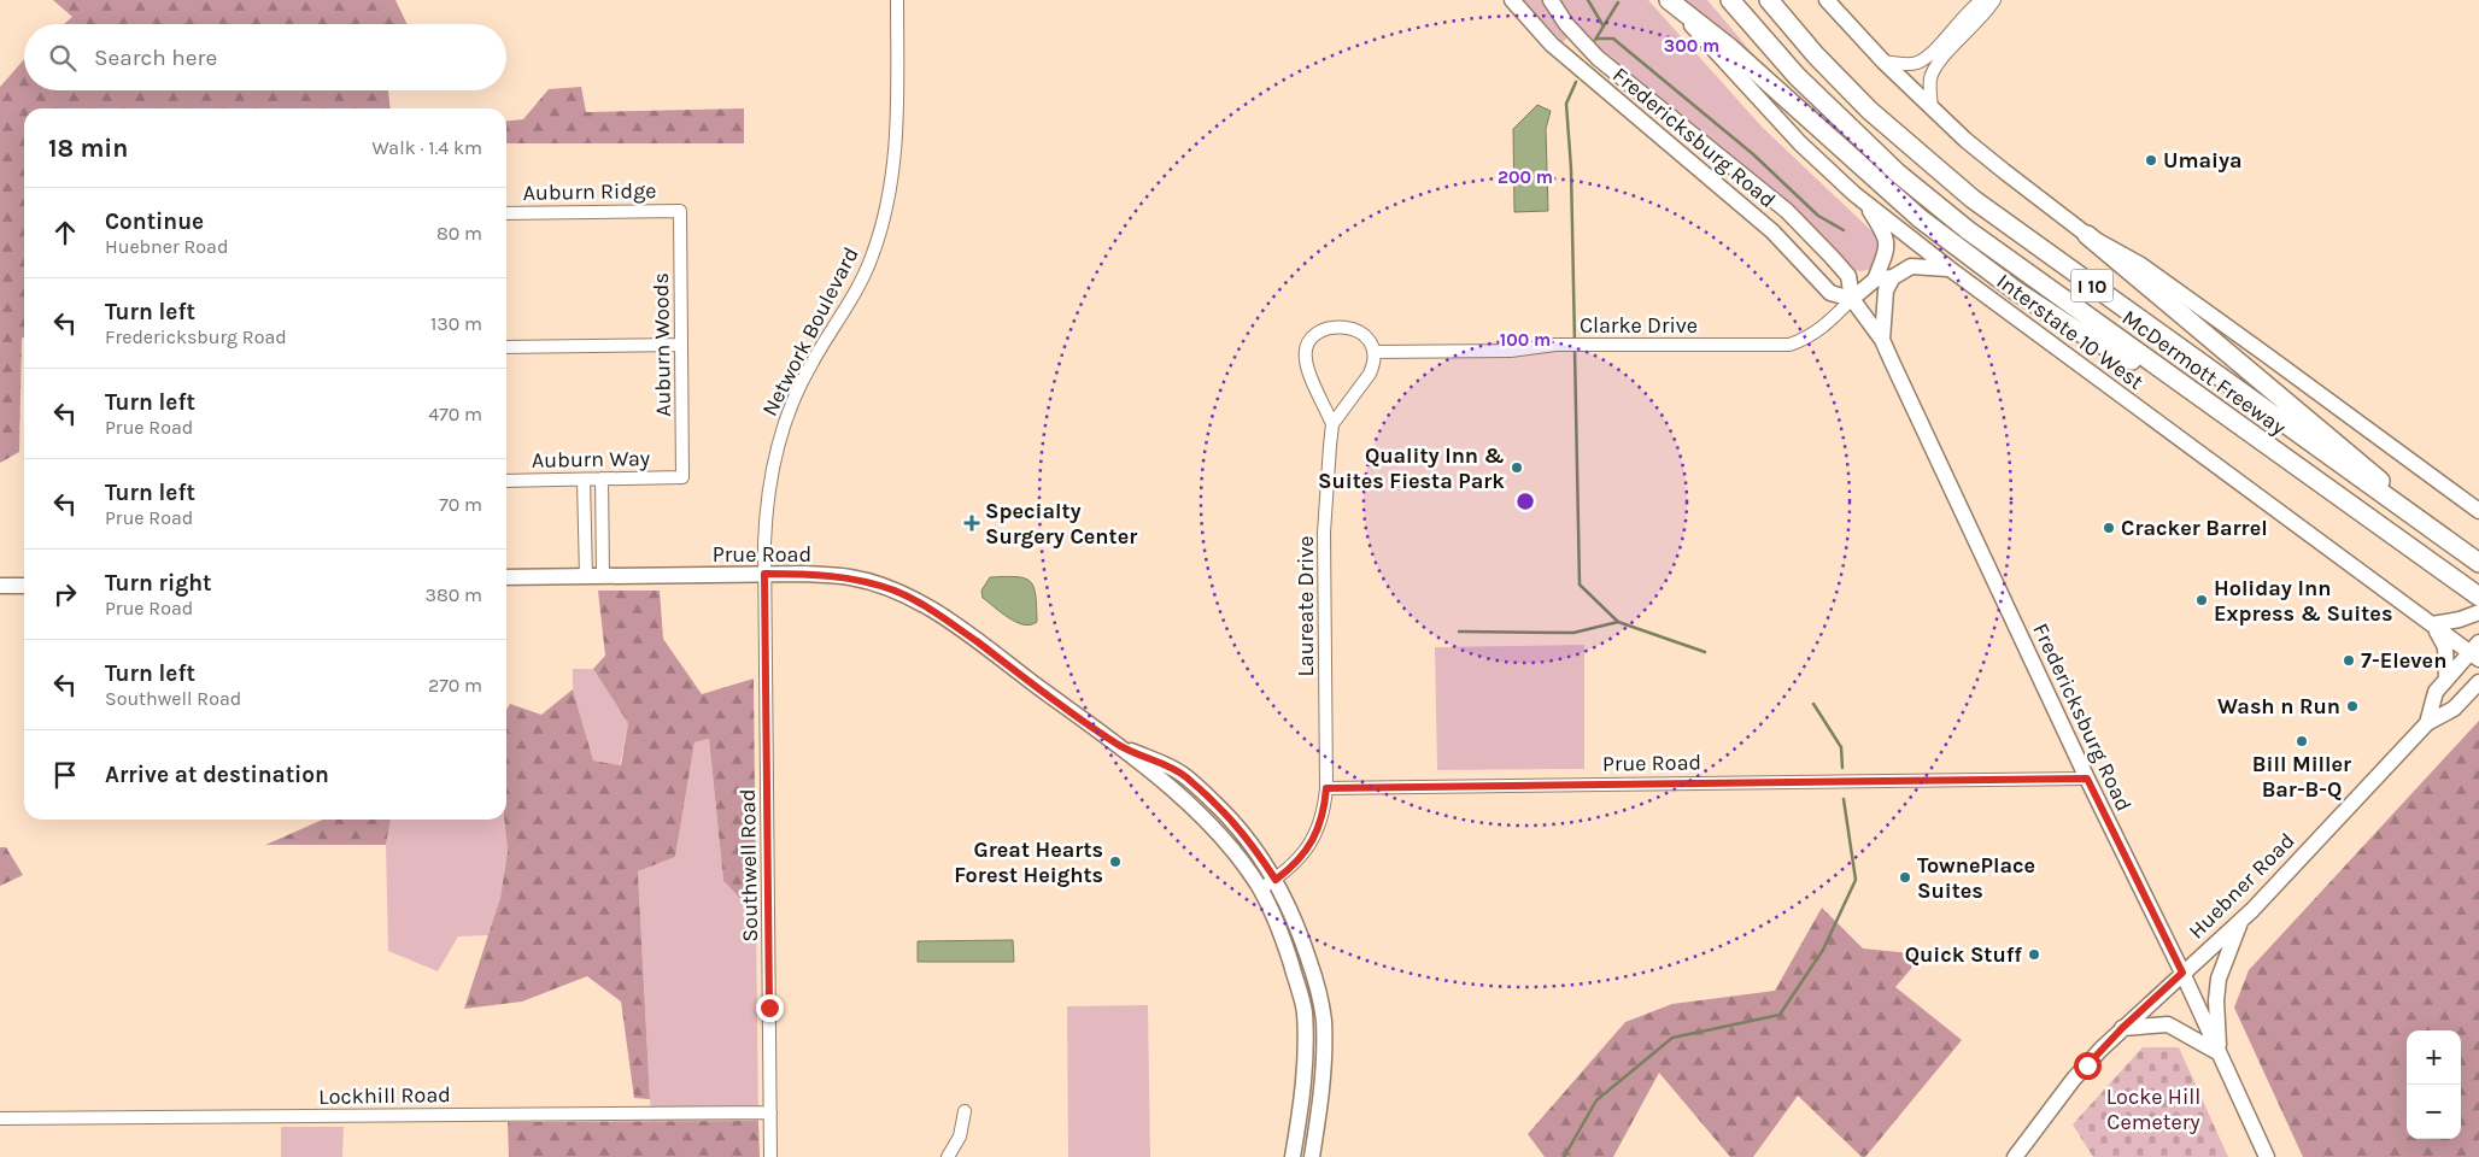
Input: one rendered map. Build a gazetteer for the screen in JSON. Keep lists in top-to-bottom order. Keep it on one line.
{"streets":{"highway":["I 10","McDermott Freeway"],"main road":["Fredericksburg Road","Interstate 10 West","Prue Road","Huebner Road"],"street":["Auburn Ridge","Clarke Drive","Network Boulevard","Auburn Woods","Auburn Way","Laureate Drive","Southwell Road","Lockhill Road"]},"crossings":[["Fredericksburg Road","Clarke Drive"],["Fredericksburg Road","Prue Road"],["Fredericksburg Road","Huebner Road"],["Auburn Ridge","Auburn Woods"],["Clarke Drive","Laureate Drive"],["Network Boulevard","Prue Road"],["Network Boulevard","Southwell Road"],["Interstate 10 West","Huebner Road"],["Auburn Woods","Auburn Way"],["Prue Road","Laureate Drive"],["Prue Road","Southwell Road"],["Southwell Road","Lockhill Road"]],"parks":["Locke Hill Cemetery"],"places":{"other":["Umaiya","Quality Inn & Suites Fiesta Park","Cracker Barrel","Holiday Inn Express & Suites","7-Eleven","Wash n Run","Bill Miller Bar-B-Q","Great Hearts Forest Heights","TownePlace Suites","Quick Stuff"],"health":["Specialty Surgery Center"]},"page":{"search":"Search here","heading":["18 min","Walk · 1.4 km"],"list":[["Continue","Huebner Road","80 m"],["Turn left","Fredericksburg Road","130 m"],["Turn left","Prue Road","470 m"],["Turn left","Prue Road","70 m"],["Turn right","Prue Road","380 m"],["Turn left","Southwell Road","270 m"],"Arrive at destination"],"map_buttons":["+","−"]},"rings":["300 m","200 m","100 m"]}
